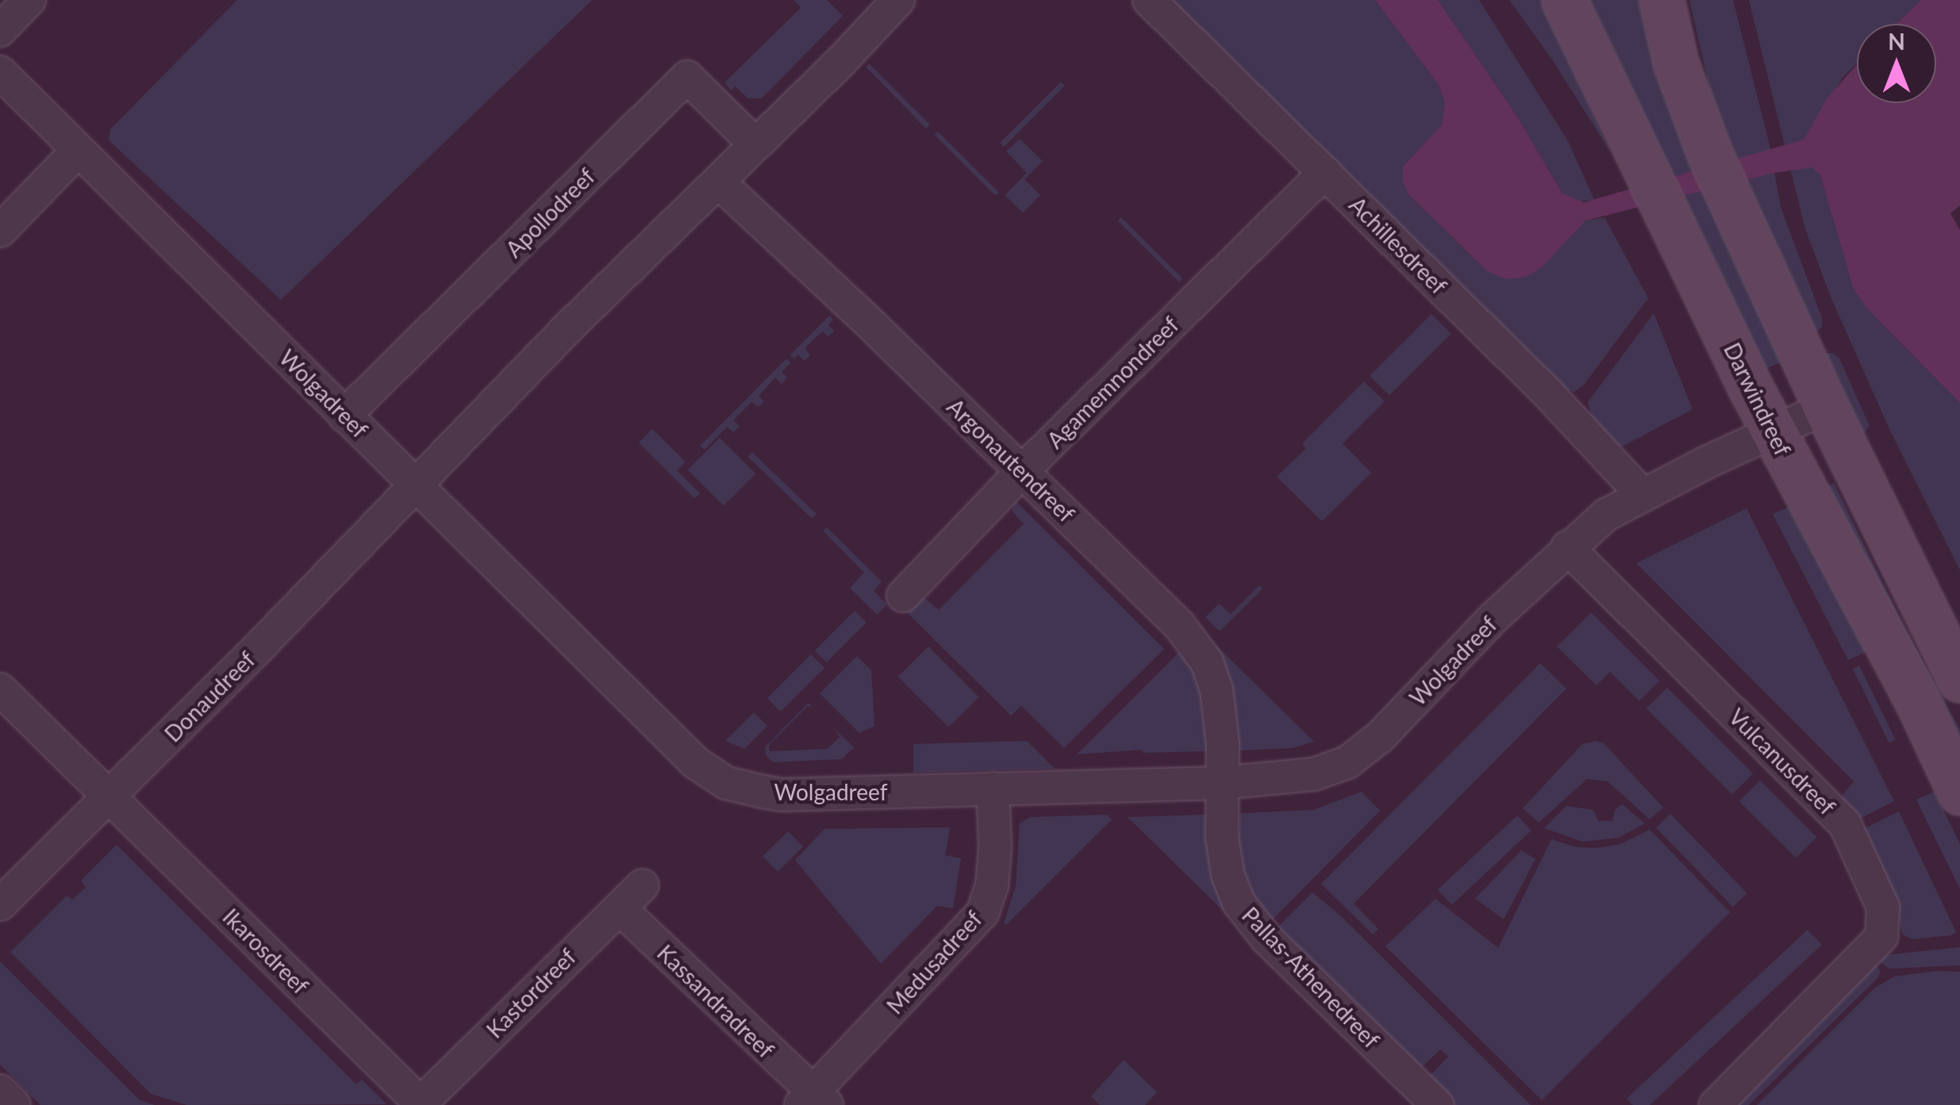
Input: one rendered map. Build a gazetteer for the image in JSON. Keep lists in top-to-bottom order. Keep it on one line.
{"streets":{"main road":["Darwindreef"],"street":["Apollodreef","Achillesdreef","Agamemnondreef","Wolgadreef","Argonautendreef","Donaudreef","Vulcanusdreef","Ikarosdreef","Medusadreef","Pallas-Athenedreef","Kastordreef","Kassandradreef"]},"crossings":[["Apollodreef","Wolgadreef"],["Achillesdreef","Agamemnondreef"],["Achillesdreef","Wolgadreef"],["Agamemnondreef","Argonautendreef"],["Wolgadreef","Darwindreef"],["Wolgadreef","Argonautendreef"],["Wolgadreef","Donaudreef"],["Wolgadreef","Vulcanusdreef"],["Wolgadreef","Medusadreef"],["Wolgadreef","Pallas-Athenedreef"],["Argonautendreef","Pallas-Athenedreef"],["Donaudreef","Ikarosdreef"],["Ikarosdreef","Kastordreef"],["Medusadreef","Kassandradreef"],["Kastordreef","Kassandradreef"]],"north":"top"}
